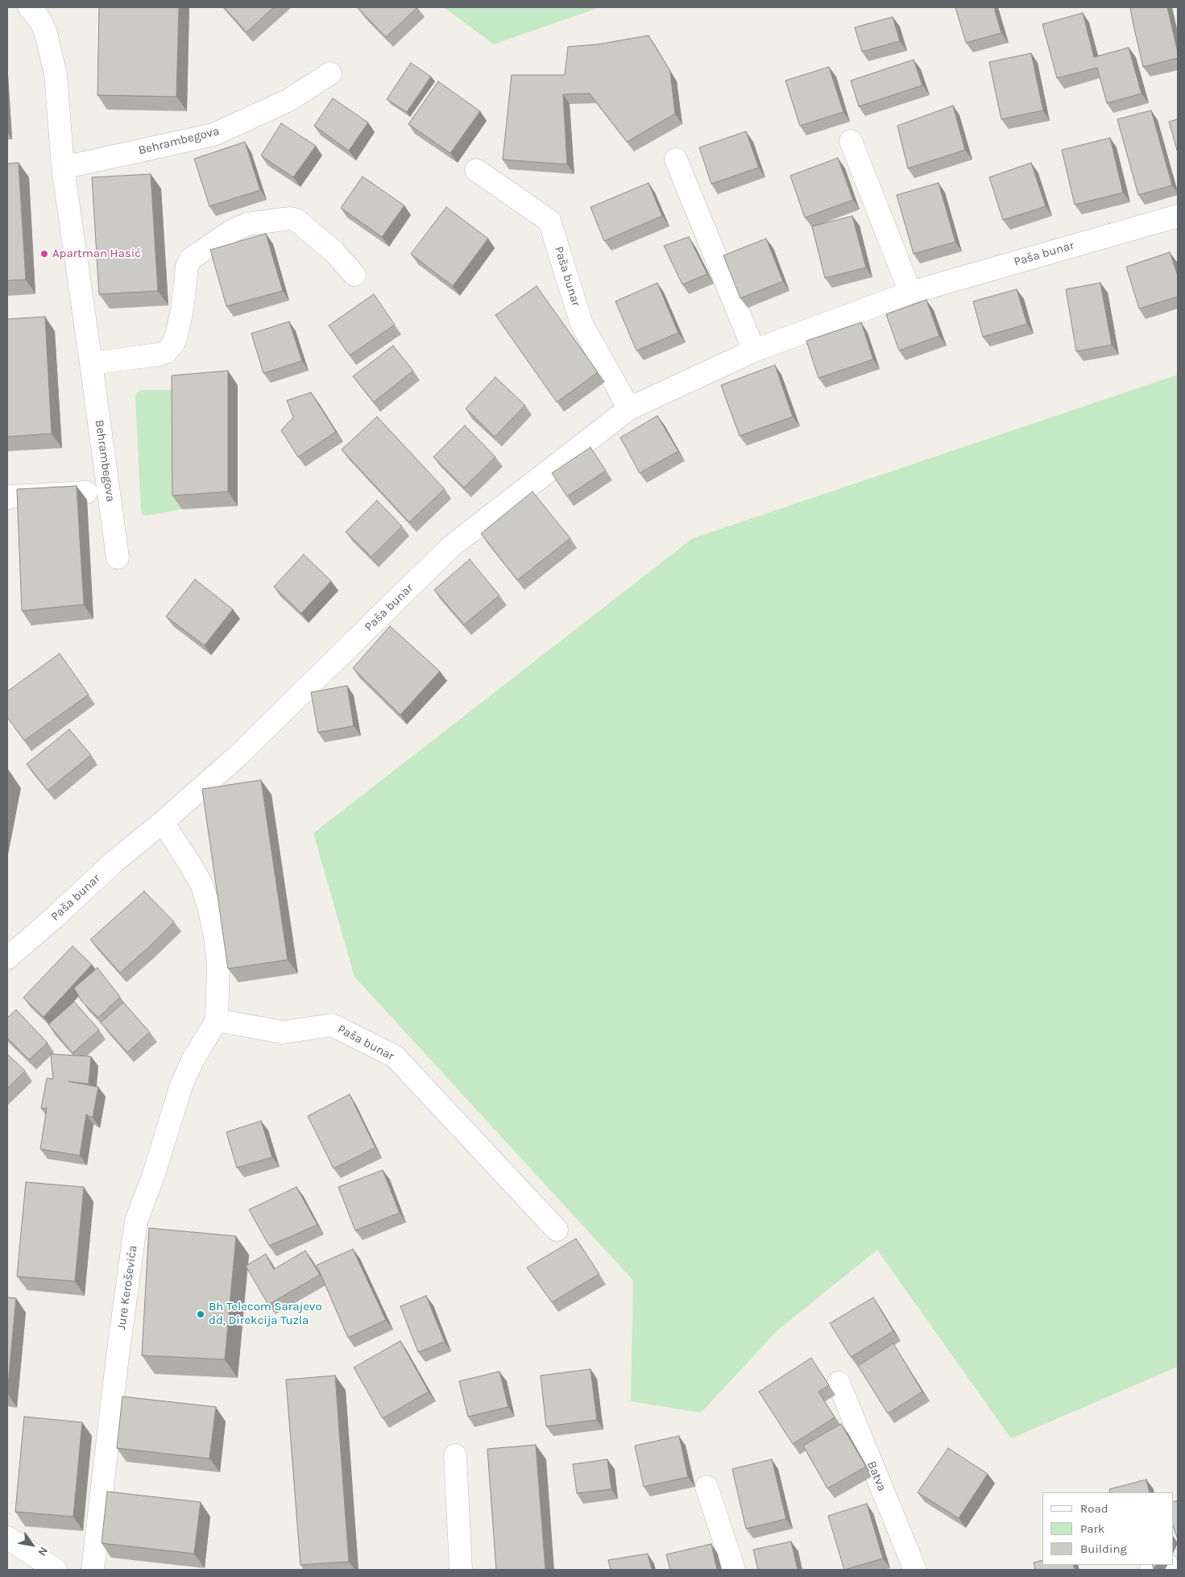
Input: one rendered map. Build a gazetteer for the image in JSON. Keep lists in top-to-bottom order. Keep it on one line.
{"streets":{"street":["Behrambegova","Paša bunar","Jure Keroševića","Batva"]},"crossings":[["Paša bunar","Jure Keroševića"]],"places":["Apartman Hasić","Bh Telecom Sarajevo dd, Direkcija Tuzla"],"legend":["Road","Park","Building"],"north":"bottom right"}
